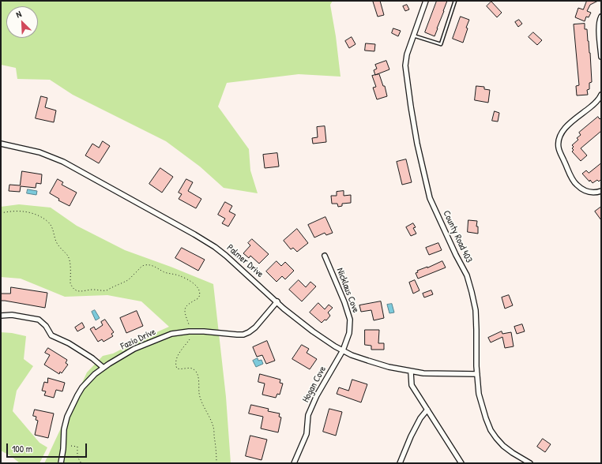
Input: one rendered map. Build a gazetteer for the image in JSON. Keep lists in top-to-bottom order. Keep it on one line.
{"streets":{"street":["County Road 403","Palmer Drive","Nicklaus Cove","Fazio Drive","Hogan Cove"]},"crossings":[["County Road 403","Palmer Drive"],["Palmer Drive","Nicklaus Cove"],["Palmer Drive","Fazio Drive"],["Palmer Drive","Hogan Cove"],["Nicklaus Cove","Hogan Cove"]],"scale_bar":"100 m","north":"top left"}
